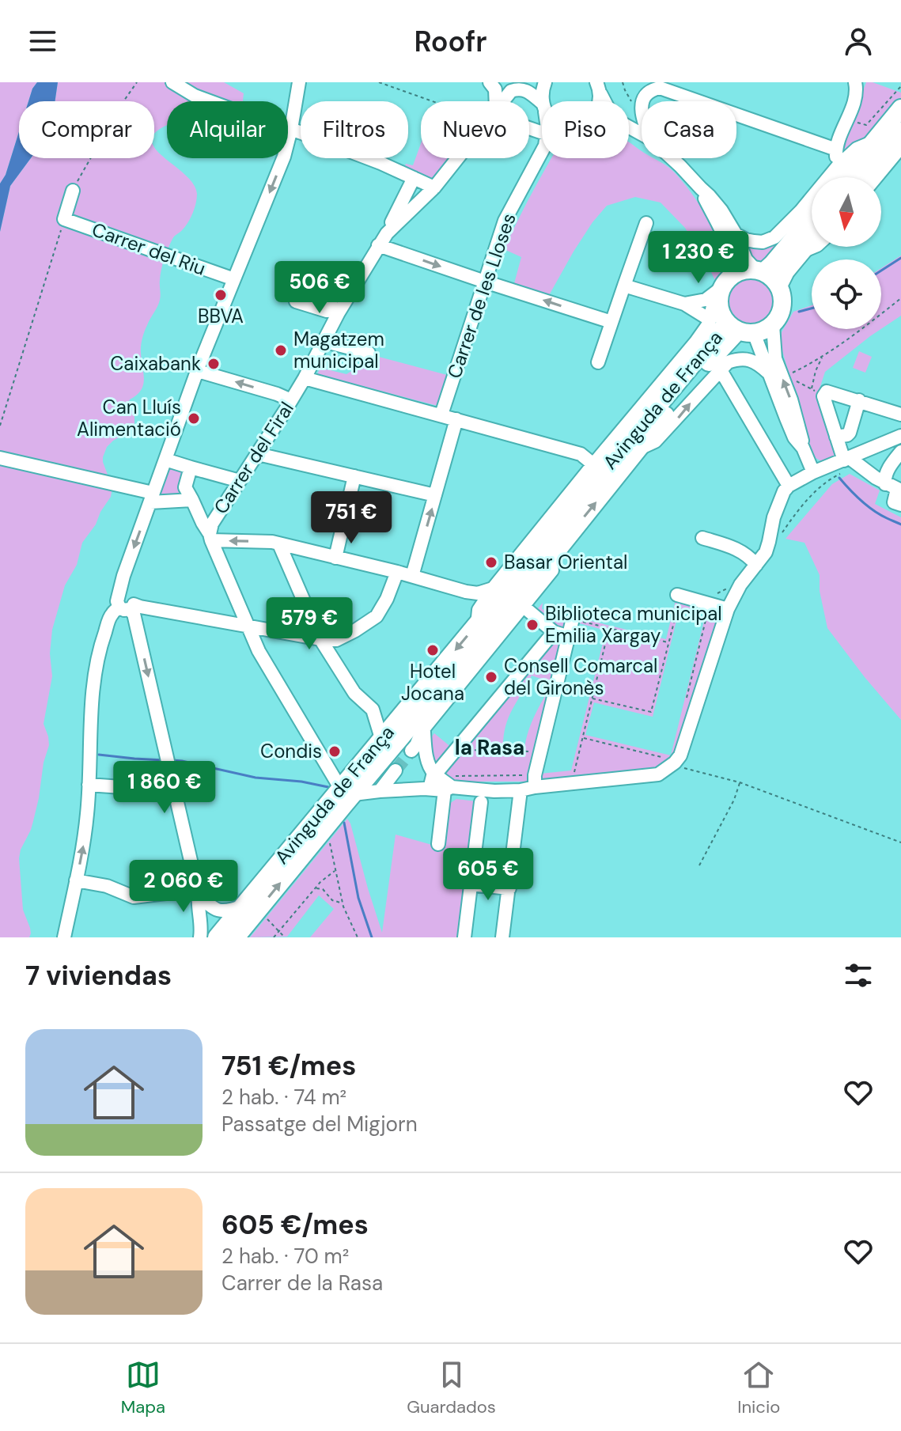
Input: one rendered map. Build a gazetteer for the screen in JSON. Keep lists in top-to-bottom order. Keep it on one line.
{"streets":{"main road":["Avinguda de França"],"street":["Carrer del Riu","Carrer de les Lloses","Carrer del Firal"]},"crossings":[["Avinguda de França","Carrer del Firal"]],"districts":["la Rasa"],"places":["BBVA","Magatzem municipal","Caixabank","Can Lluís Alimentació","Basar Oriental","Biblioteca municipal Emilia Xargay","Hotel Jocana","Consell Comarcal del Gironès","Condis"],"north":"bottom","page":{"header":"Roofr","chip":["Comprar","Alquilar","Filtros","Nuevo","Piso","Casa"],"price":["1 230 €","506 €","751 €","579 €","1 860 €","605 €","2 060 €"],"heading":"7 viviendas","list":[{"name":"751 €/mes","note":"2 hab. · 74 m² · Passatge del Migjorn"},{"name":"605 €/mes","note":"2 hab. · 70 m² · Carrer de la Rasa"}],"tabs":["Mapa","Guardados","Inicio"]}}
